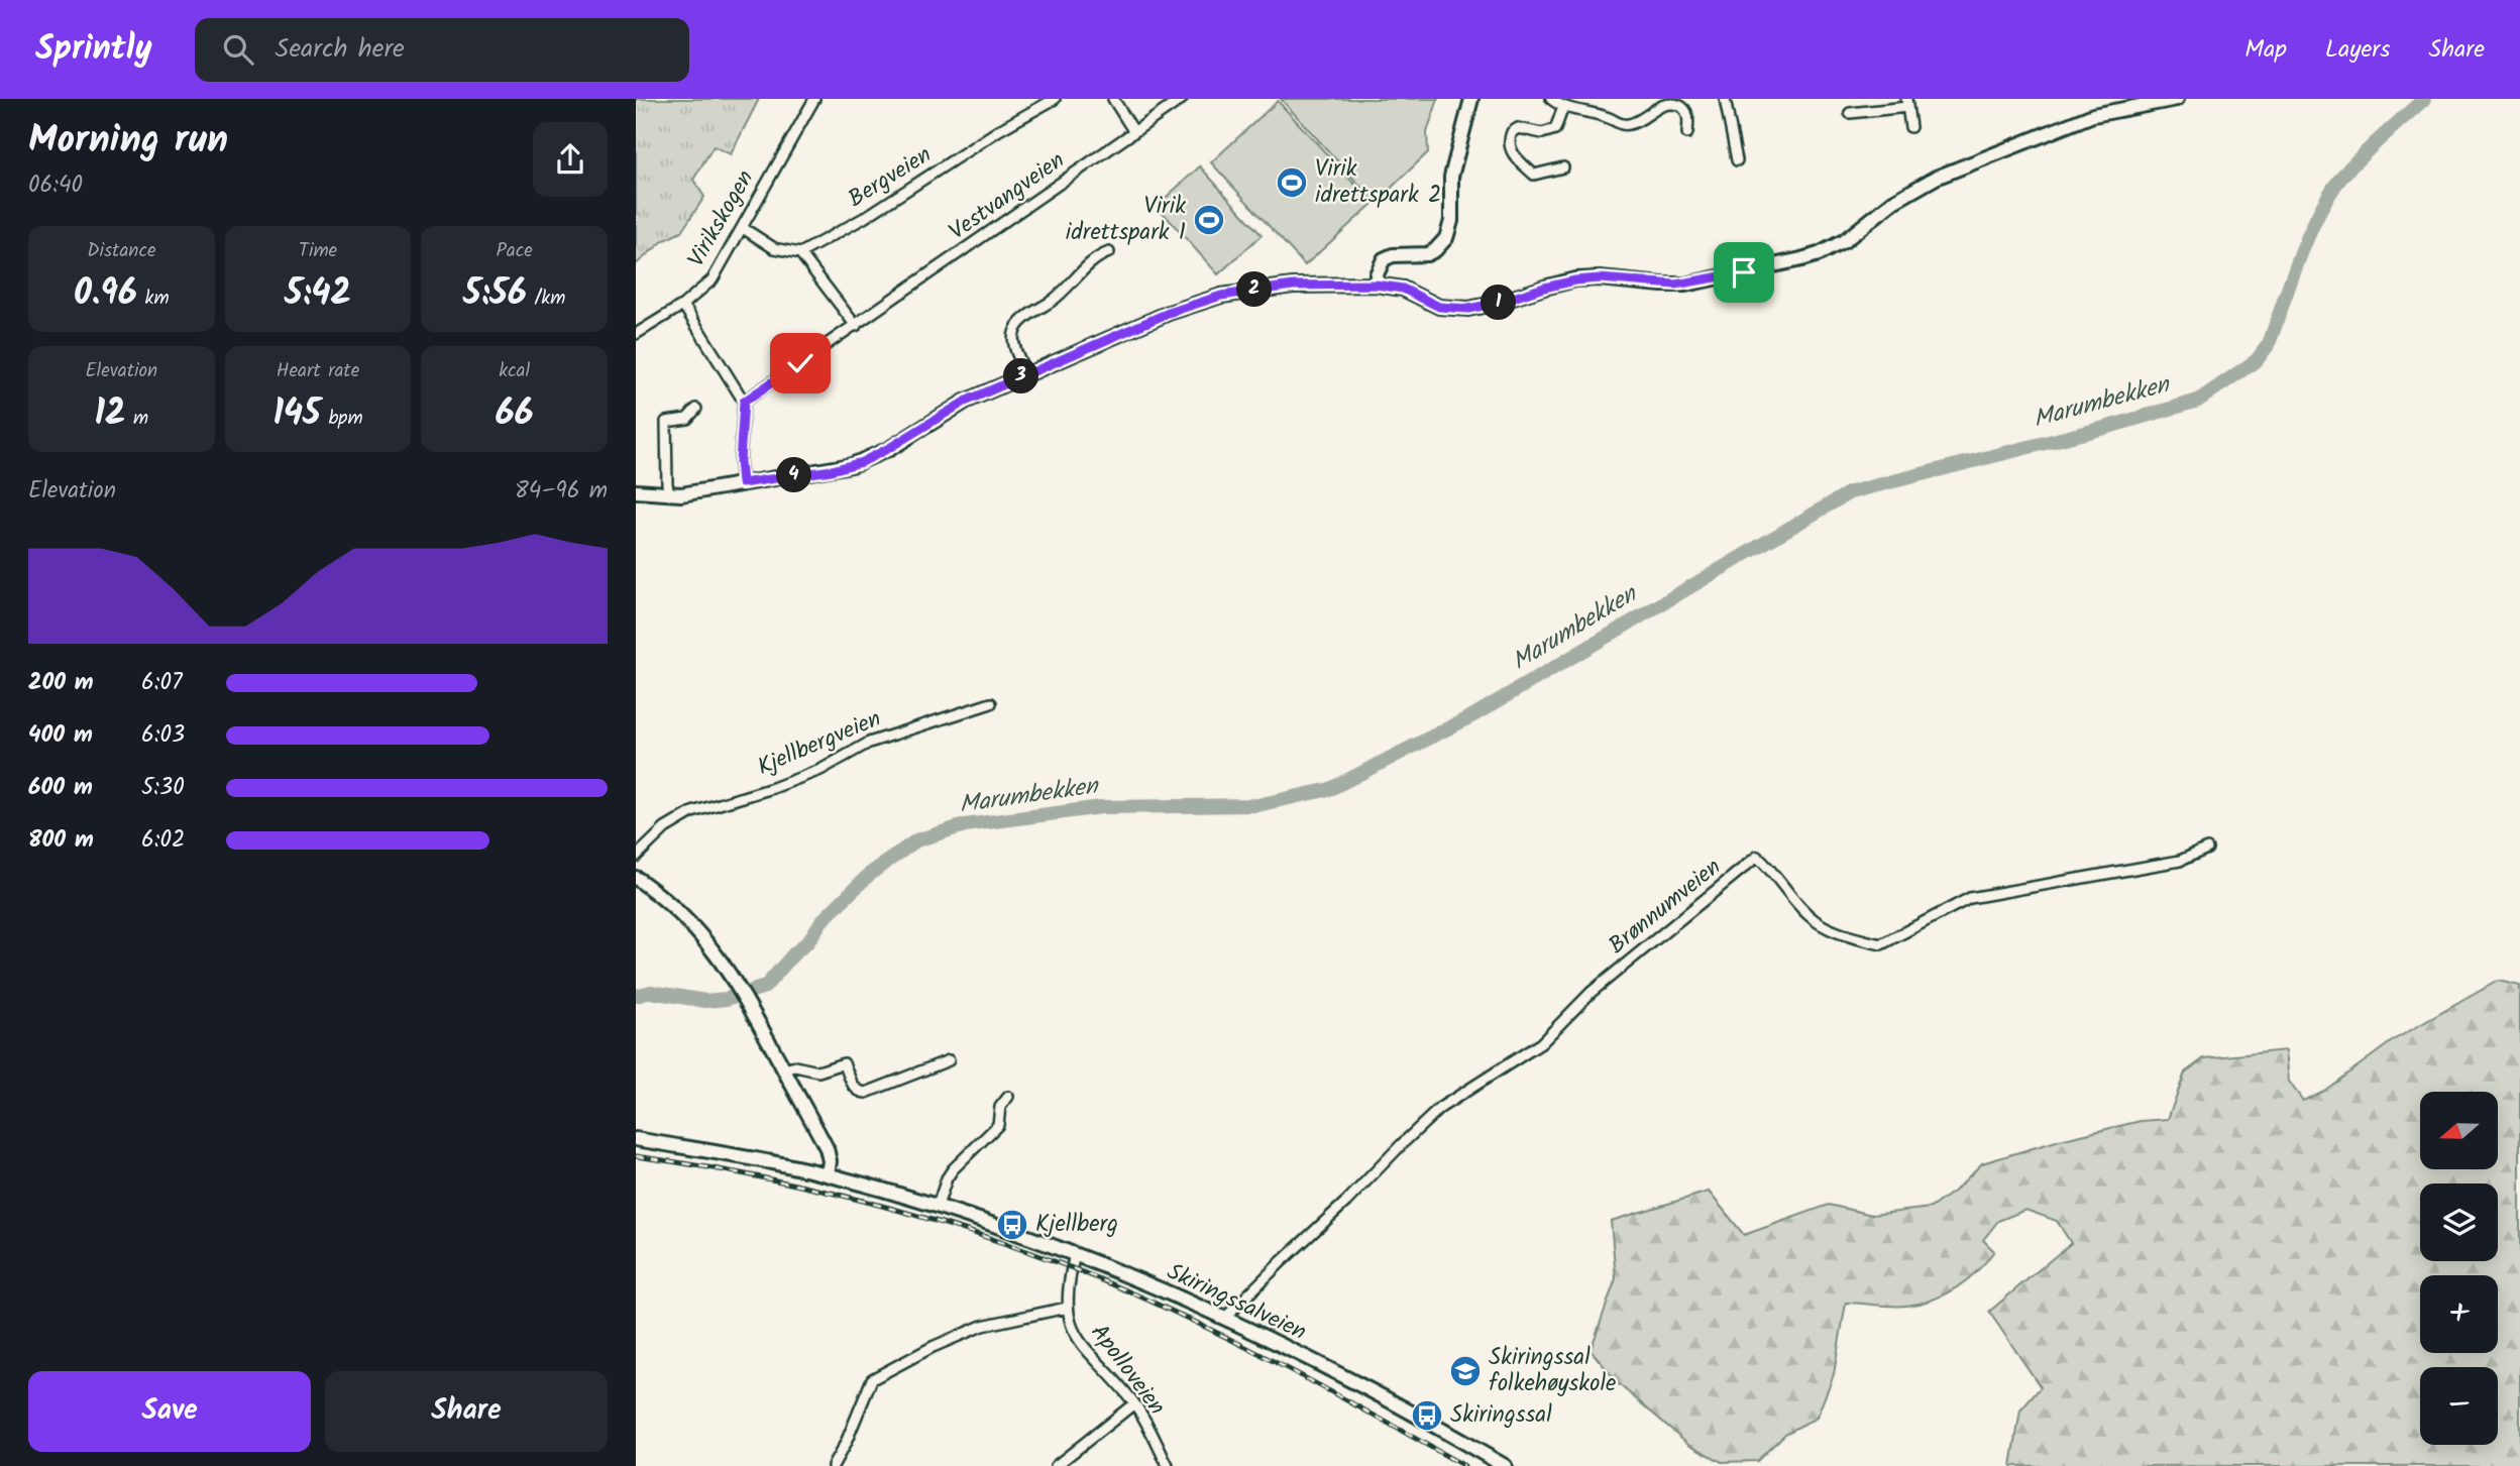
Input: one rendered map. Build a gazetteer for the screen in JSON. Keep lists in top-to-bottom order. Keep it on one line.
{"streets":{"main road":["Skiringssalveien"],"street":["Bergveien","Vestvangveien","Virikskogen","Kjellbergveien","Brønnumveien","Apolloveien"]},"crossings":[["Brønnumveien","Skiringssalveien"],["Skiringssalveien","Apolloveien"]],"water":["Marumbekken"],"places":{"sports":["Virik idrettspark 2","Virik idrettspark 1"],"bus stop":["Kjellberg","Skiringssal"],"school or university":["Skiringssal folkehøyskole"]},"north":"left","page":{"header":"Sprintly","search":"Search here","nav":["Map","Layers","Share"],"heading":["Morning run","06:40"],"stats":[["Distance","0.96 km"],["Time","5:42"],["Pace","5:56 /km"],["Elevation","12 m"],["Heart rate","145 bpm"],["kcal","66"]],"pins":["2","1","3","4"],"chart":["Elevation","84–96 m"],"list":[{"name":"200 m","note":"6:07"},{"name":"400 m","note":"6:03"},{"name":"600 m","note":"5:30"},{"name":"800 m","note":"6:02"}],"map_buttons":["+","−"],"buttons":["Save","Share"]}}
